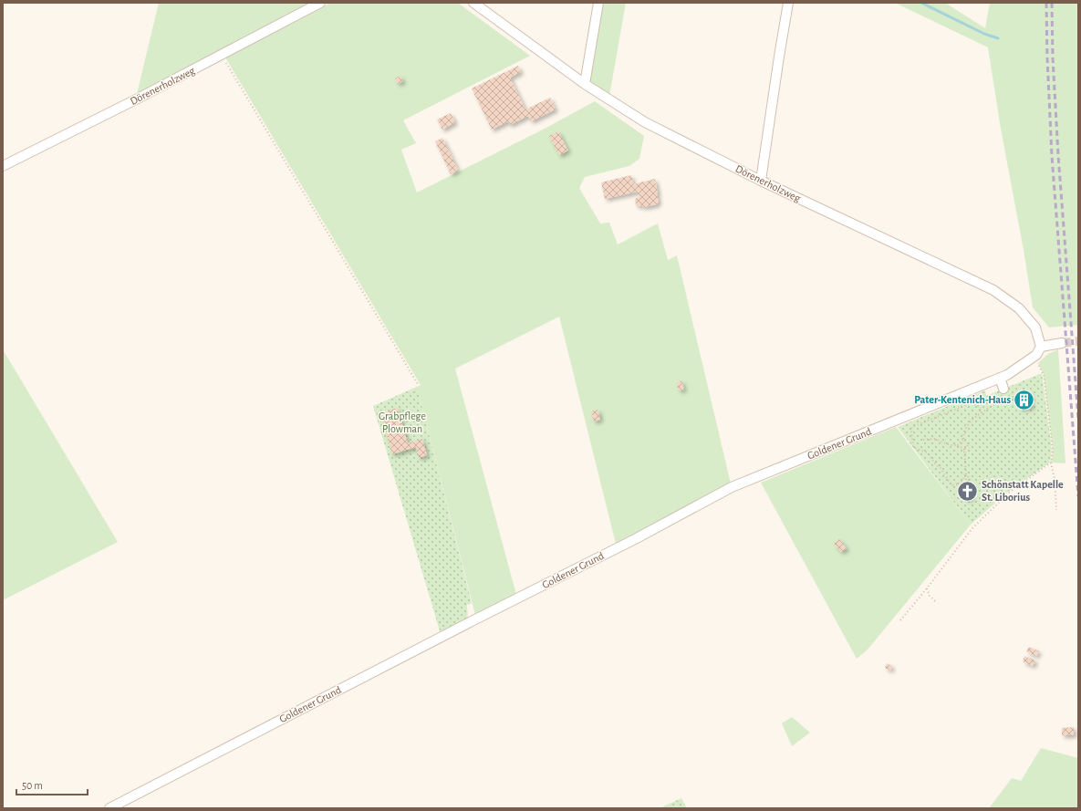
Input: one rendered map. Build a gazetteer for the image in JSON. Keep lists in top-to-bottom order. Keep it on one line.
{"streets":{"street":["Dörenerholzweg","Goldener Grund"]},"crossings":[["Dörenerholzweg","Goldener Grund"]],"parks":["Grabpflege Plowman"],"places":{"building":["Pater-Kentenich-Haus"],"church":["Schönstatt Kapelle St. Liborius"]},"scale_bar":"50 m"}
